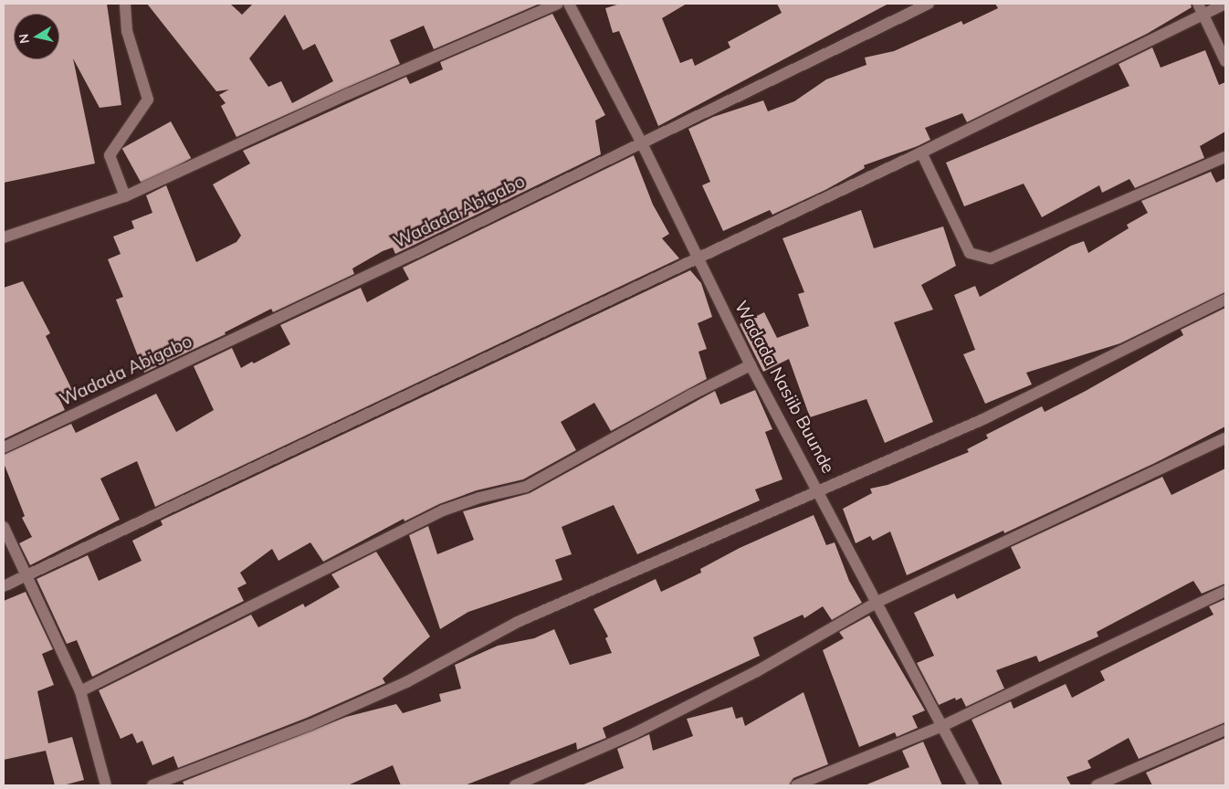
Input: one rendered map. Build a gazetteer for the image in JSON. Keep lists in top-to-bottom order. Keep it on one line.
{"streets":{"street":["Wadada Abigabo","Wadada Nasiib Buunde"]},"crossings":[["Wadada Abigabo","Wadada Nasiib Buunde"]],"north":"left"}
